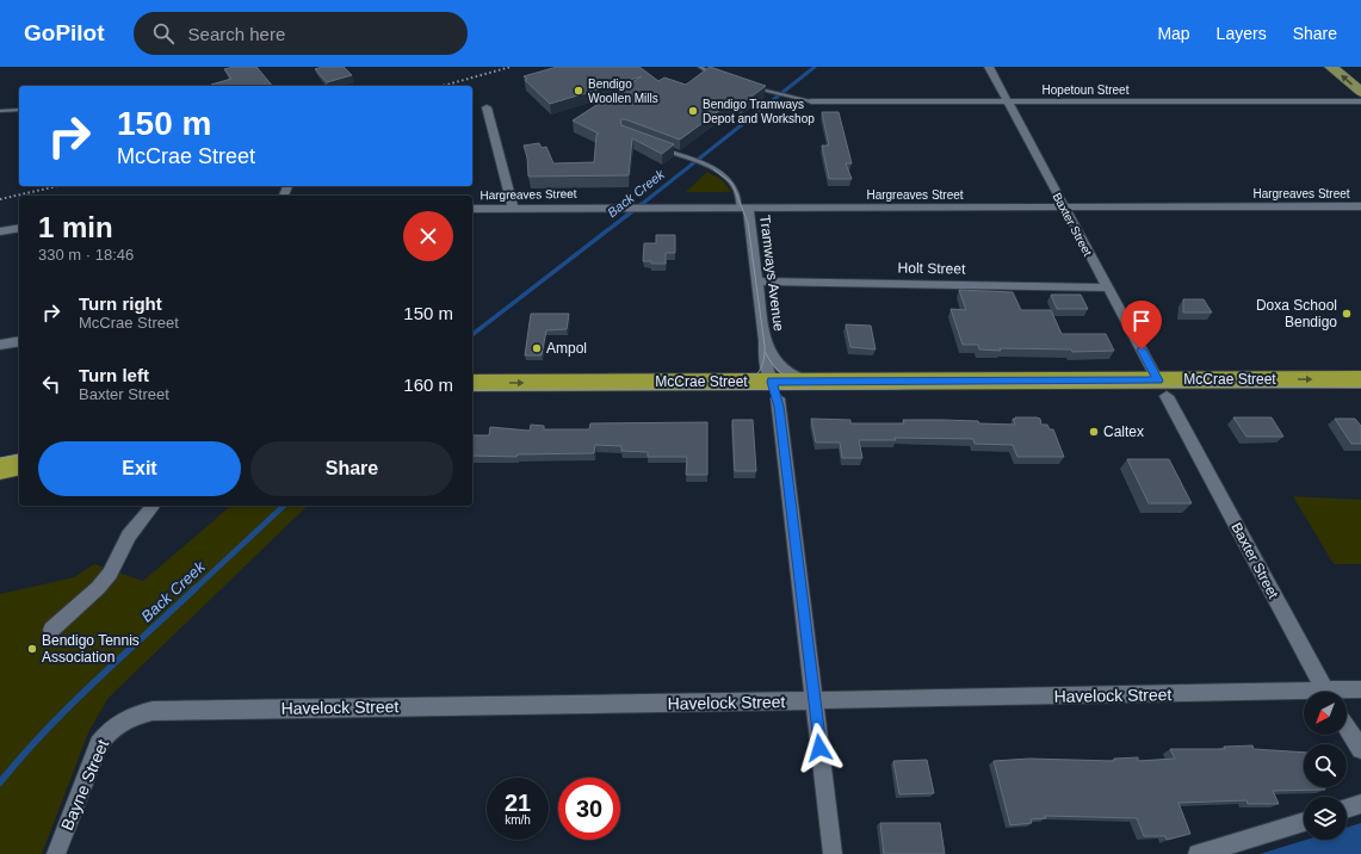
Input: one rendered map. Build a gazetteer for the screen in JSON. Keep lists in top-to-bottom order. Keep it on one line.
{"streets":{"highway":["McCrae Street"],"street":["Hopetoun Street","Hargreaves Street","Baxter Street","Holt Street","Tramways Avenue","Havelock Street","Bayne Street"]},"crossings":[["Hopetoun Street","Baxter Street"],["Hargreaves Street","Baxter Street"],["Hargreaves Street","Tramways Avenue"],["Baxter Street","Holt Street"],["Baxter Street","McCrae Street"],["Holt Street","Tramways Avenue"],["Tramways Avenue","McCrae Street"],["Tramways Avenue","Havelock Street"],["Havelock Street","Bayne Street"]],"water":["Back Creek"],"places":["Bendigo Woollen Mills","Bendigo Tramways Depot and Workshop","Doxa School Bendigo","Ampol","Caltex","Bendigo Tennis Association"],"north":"bottom left","page":{"header":"GoPilot","search":"Search here","nav":["Map","Layers","Share"],"turn":["150 m","McCrae Street"],"heading":["1 min","330 m · 18:46"],"list":[{"name":"Turn right","note":"McCrae Street","value":"150 m"},{"name":"Turn left","note":"Baxter Street","value":"160 m"}],"buttons":["Exit","Share"],"speed":"21 km/h","limit":"30"}}
